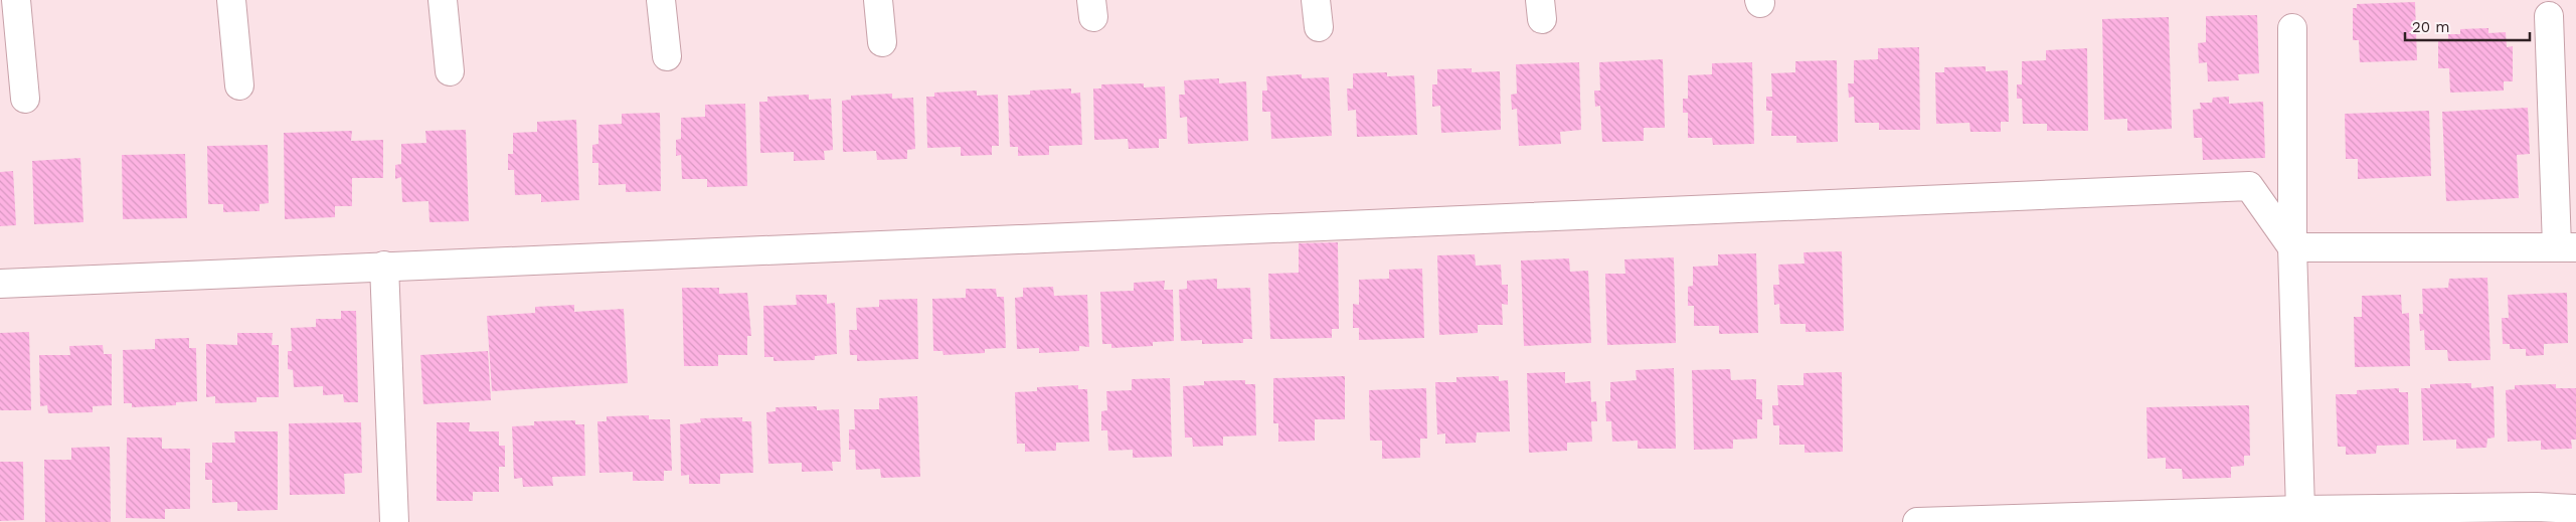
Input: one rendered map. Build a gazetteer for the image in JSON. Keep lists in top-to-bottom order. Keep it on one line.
{"scale_bar":"20 m"}
